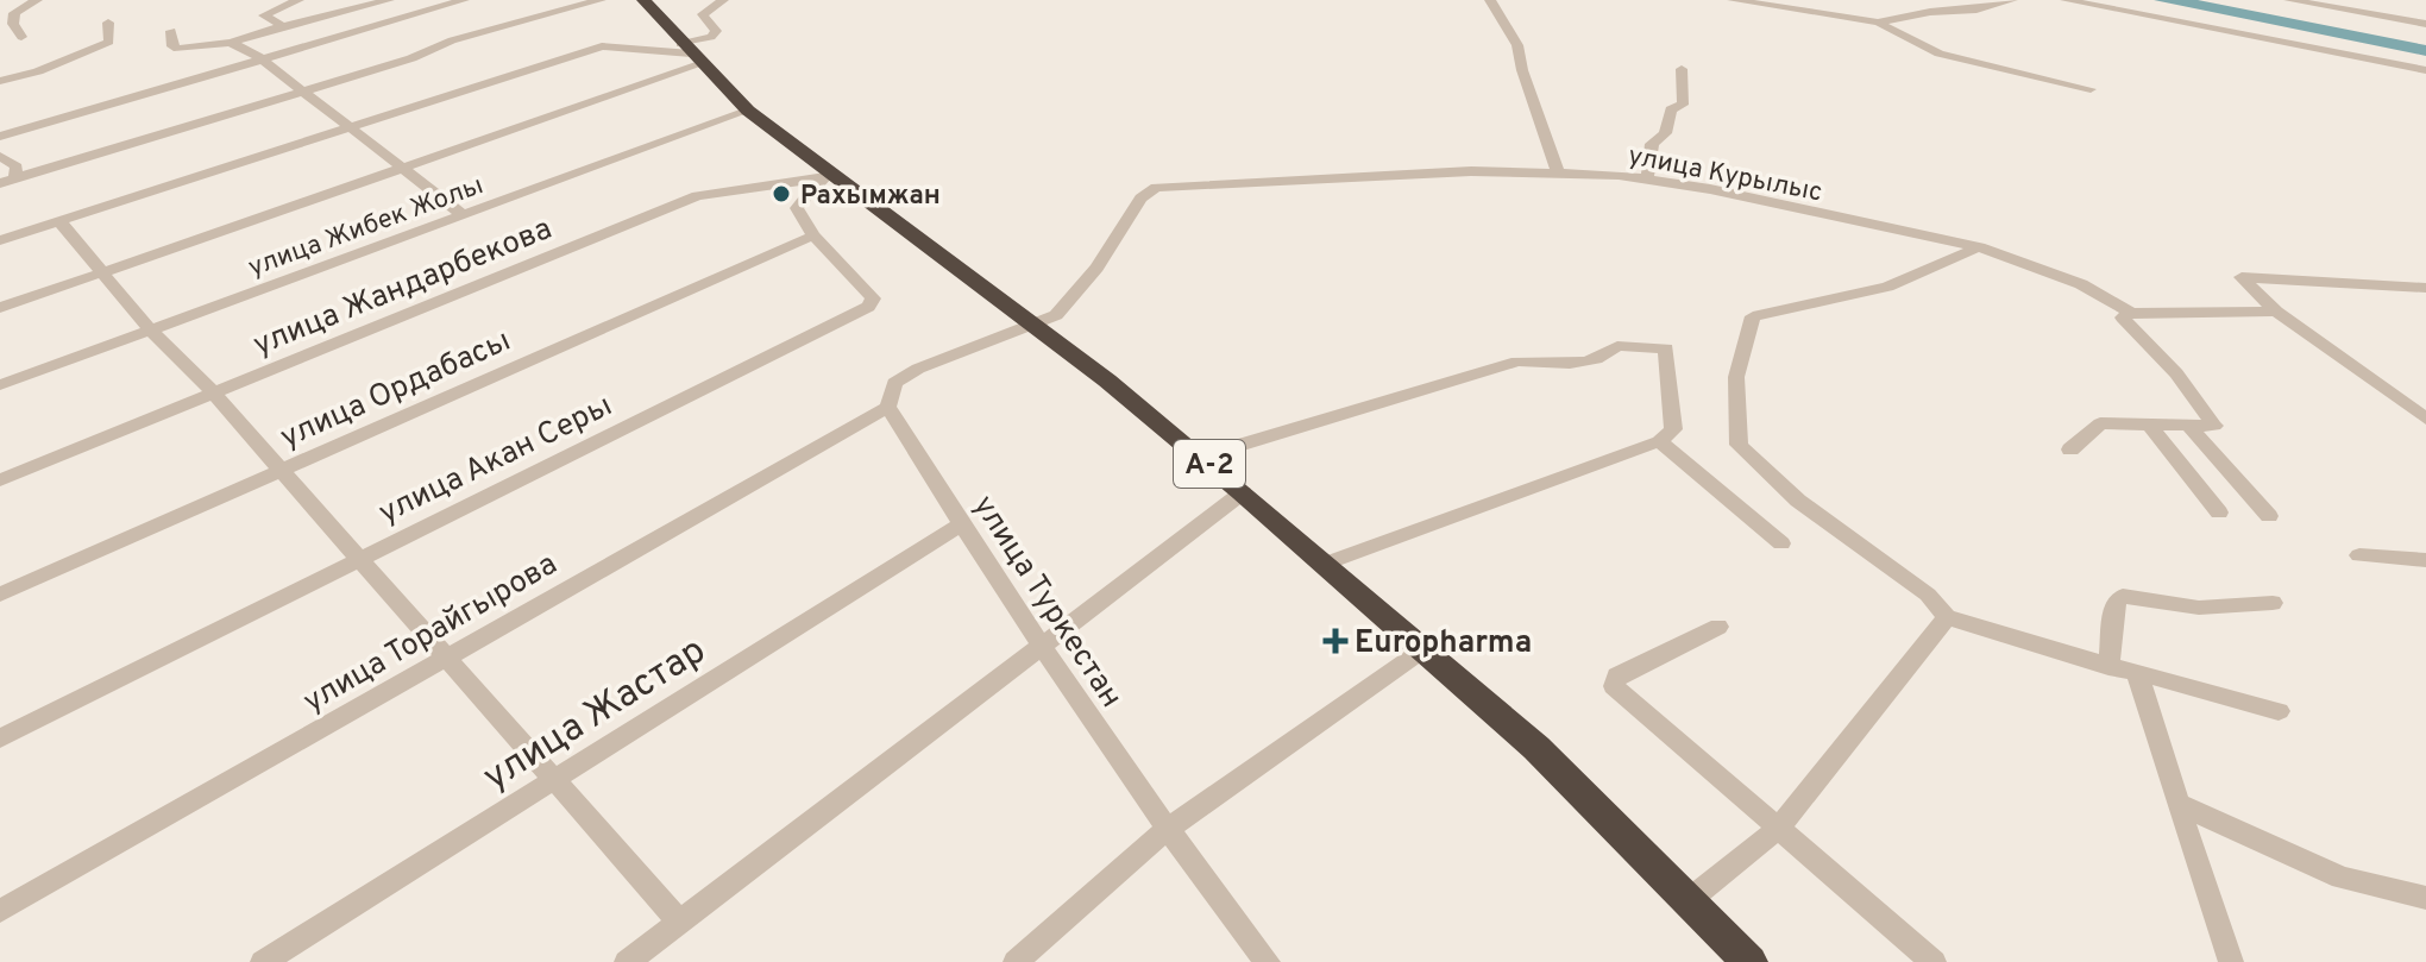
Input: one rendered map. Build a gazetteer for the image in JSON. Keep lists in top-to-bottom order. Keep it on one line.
{"streets":{"highway":["A-2"],"street":["улица Курылыс","улица Жибек Жолы","улица Жандарбекова","улица Ордабасы","улица Акан Серы","улица Туркестан","улица Торайгырова","улица Жастар"]},"crossings":[["улица Курылыс","A-2"],["улица Жибек Жолы","A-2"],["улица Жандарбекова","A-2"],["улица Ордабасы","улица Акан Серы"],["улица Туркестан","улица Торайгырова"],["улица Туркестан","улица Жастар"]],"places":{"other":["Рахымжан"],"health":["Europharma"]}}
